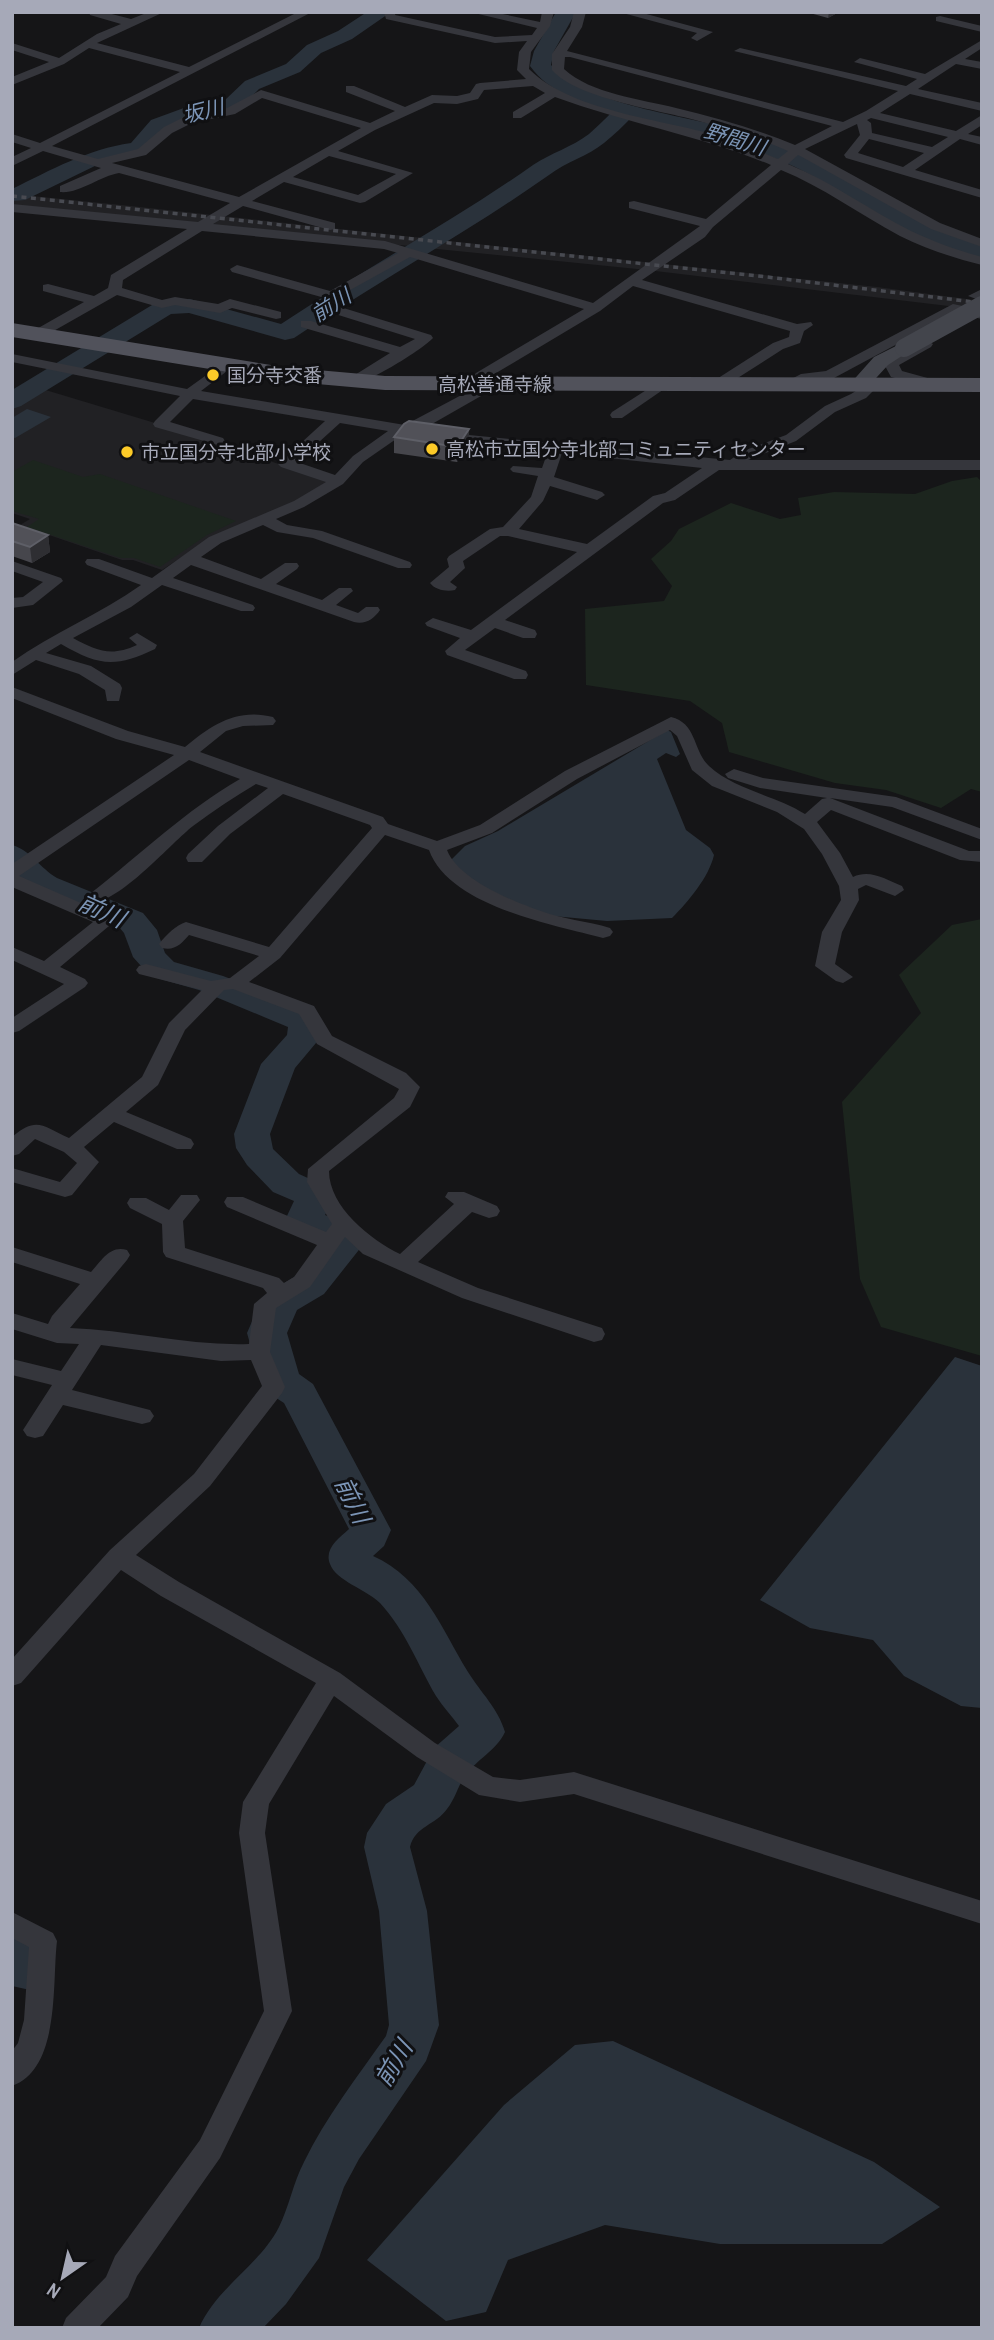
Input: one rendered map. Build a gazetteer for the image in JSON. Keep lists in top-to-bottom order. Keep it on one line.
{"streets":{"main road":["高松善通寺線"]},"water":["坂川","野間川","前川"],"places":["国分寺交番","高松市立国分寺北部コミュニティセンター","市立国分寺北部小学校"],"north":"bottom left"}
